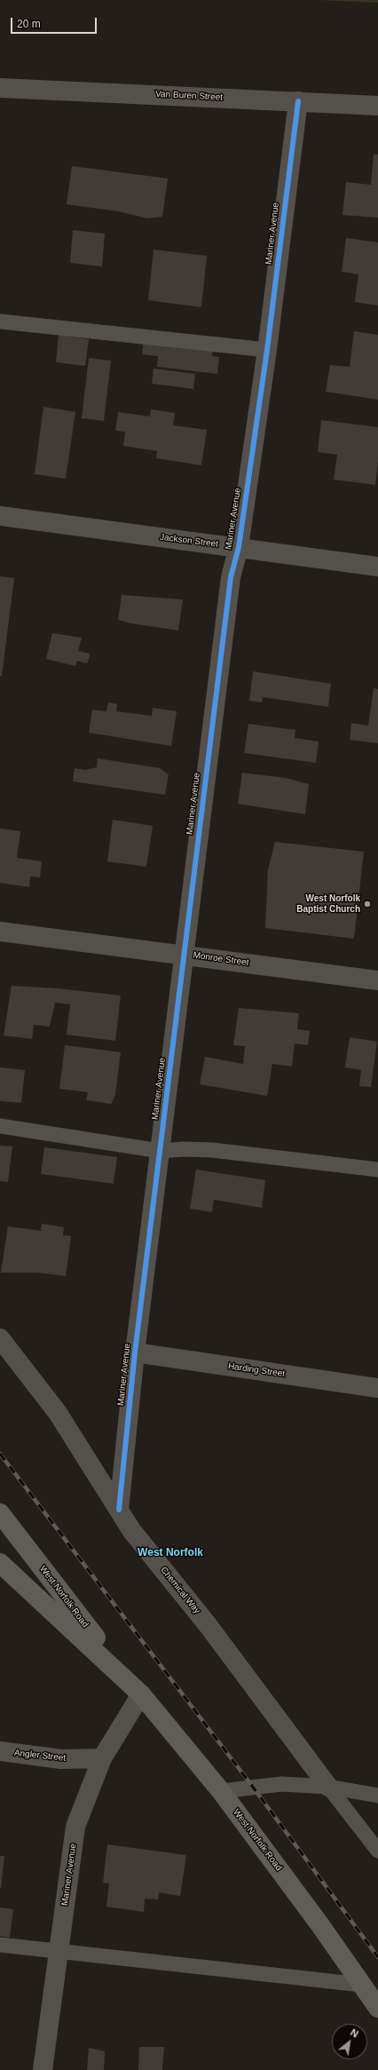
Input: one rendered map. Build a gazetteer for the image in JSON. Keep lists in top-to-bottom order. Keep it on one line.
{"streets":{"street":["Van Buren Street","Mariner Avenue","Jackson Street","Monroe Street","Harding Street","Chemical Way","West Norfolk Road","Angler Street"]},"crossings":[["Van Buren Street","Mariner Avenue"],["Mariner Avenue","Jackson Street"],["Mariner Avenue","Monroe Street"],["Mariner Avenue","Harding Street"],["Mariner Avenue","Chemical Way"],["Mariner Avenue","West Norfolk Road"],["Mariner Avenue","Angler Street"]],"districts":["West Norfolk"],"places":["West Norfolk Baptist Church"],"scale_bar":"20 m","north":"top right"}
